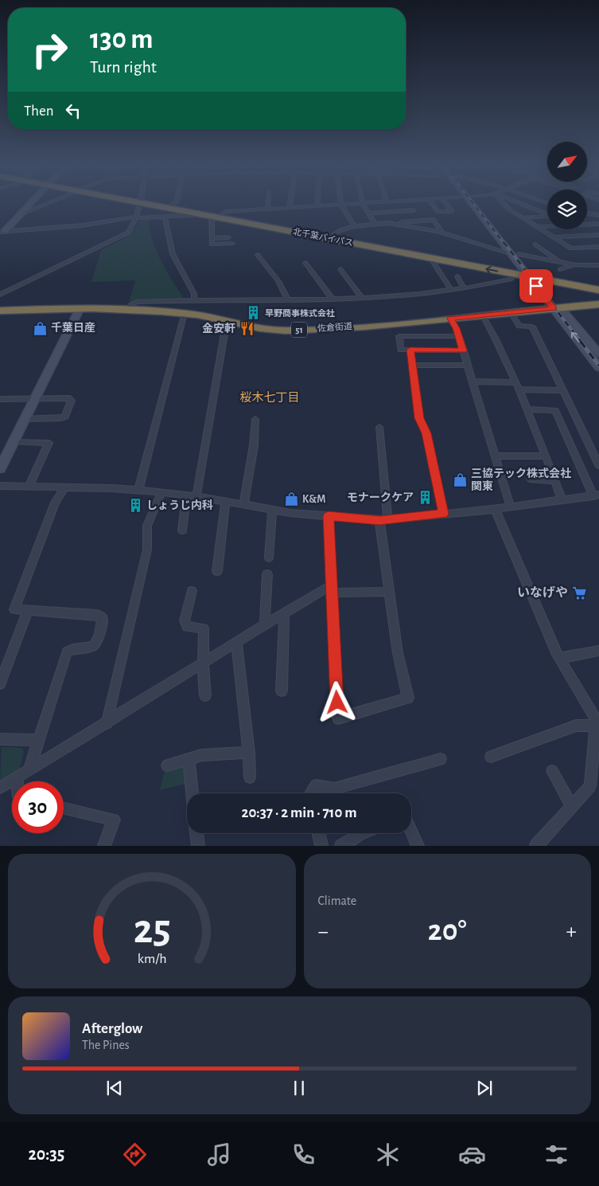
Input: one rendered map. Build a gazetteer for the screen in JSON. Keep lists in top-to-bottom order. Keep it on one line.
{"streets":{"highway":["北千葉バイパス","佐倉街道","51"]},"districts":["桜木七丁目"],"places":{"building":["早野商事株式会社","モナークケア","しょうじ内科"],"shop":["千葉日産","三協テック株式会社 関東","K&M"],"restaurant":["金安軒"],"supermarket":["いなげや"]},"north":"top right","page":{"turn":["130 m","Turn right"],"then":"Then","limit":"30","trip":"20:37 · 2 min · 710 m","tile":"Climate","heat":["−","20°","+"],"song":["Afterglow","The Pines"],"tabs":"20:35","gauge":["25","km/h"]}}
